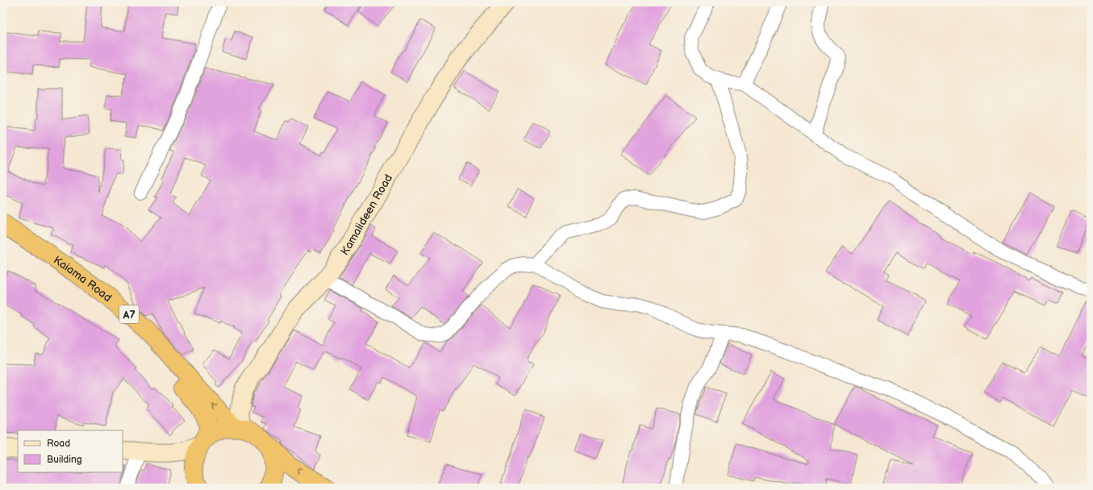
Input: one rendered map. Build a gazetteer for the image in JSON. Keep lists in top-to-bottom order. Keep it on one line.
{"streets":{"highway":["Kaiama Road","A7"],"street":["Kamalideen Road"]},"crossings":[["Kamalideen Road","Kaiama Road"]],"legend":["Road","Building"]}
